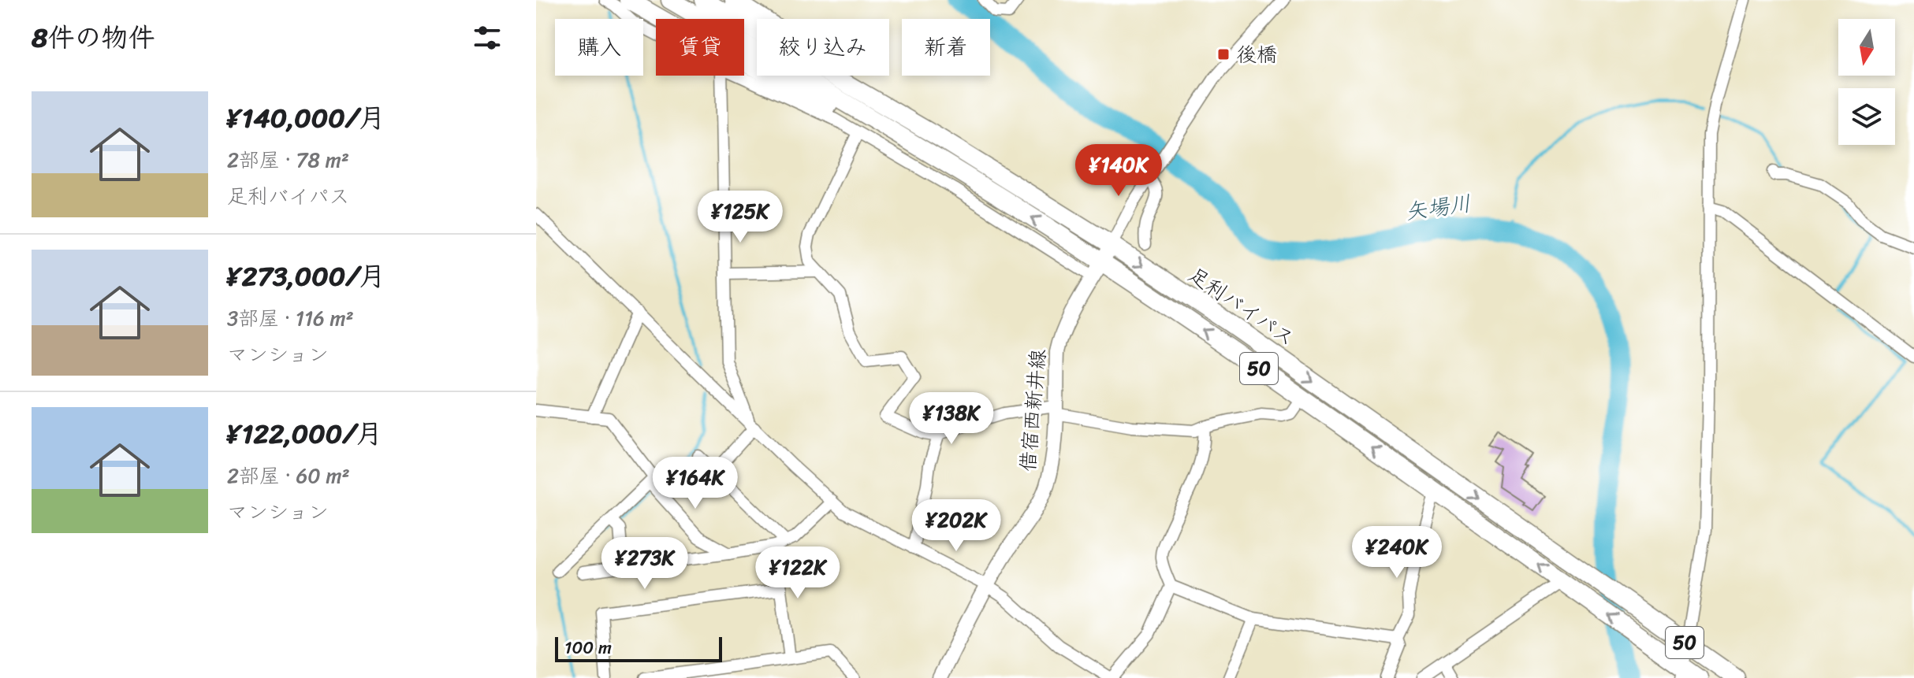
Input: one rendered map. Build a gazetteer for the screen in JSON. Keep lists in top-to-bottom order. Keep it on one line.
{"streets":{"highway":["足利バイパス","50"],"main road":["借宿西新井線"]},"crossings":[["足利バイパス","50"],["足利バイパス","借宿西新井線"]],"water":["矢場川"],"places":{"transit":["後橋"]},"scale_bar":"100 m","north":"bottom","page":{"heading":"8件の物件","chip":["購入","賃貸","絞り込み","新着"],"list":[{"name":"¥140,000/月","note":"2部屋 · 78 m² · 足利バイパス"},{"name":"¥273,000/月","note":"3部屋 · 116 m² · マンション"},{"name":"¥122,000/月","note":"2部屋 · 60 m² · マンション"}],"price":["¥140K","¥125K","¥138K","¥164K","¥202K","¥240K","¥273K","¥122K"],"scale":"100 m"}}
